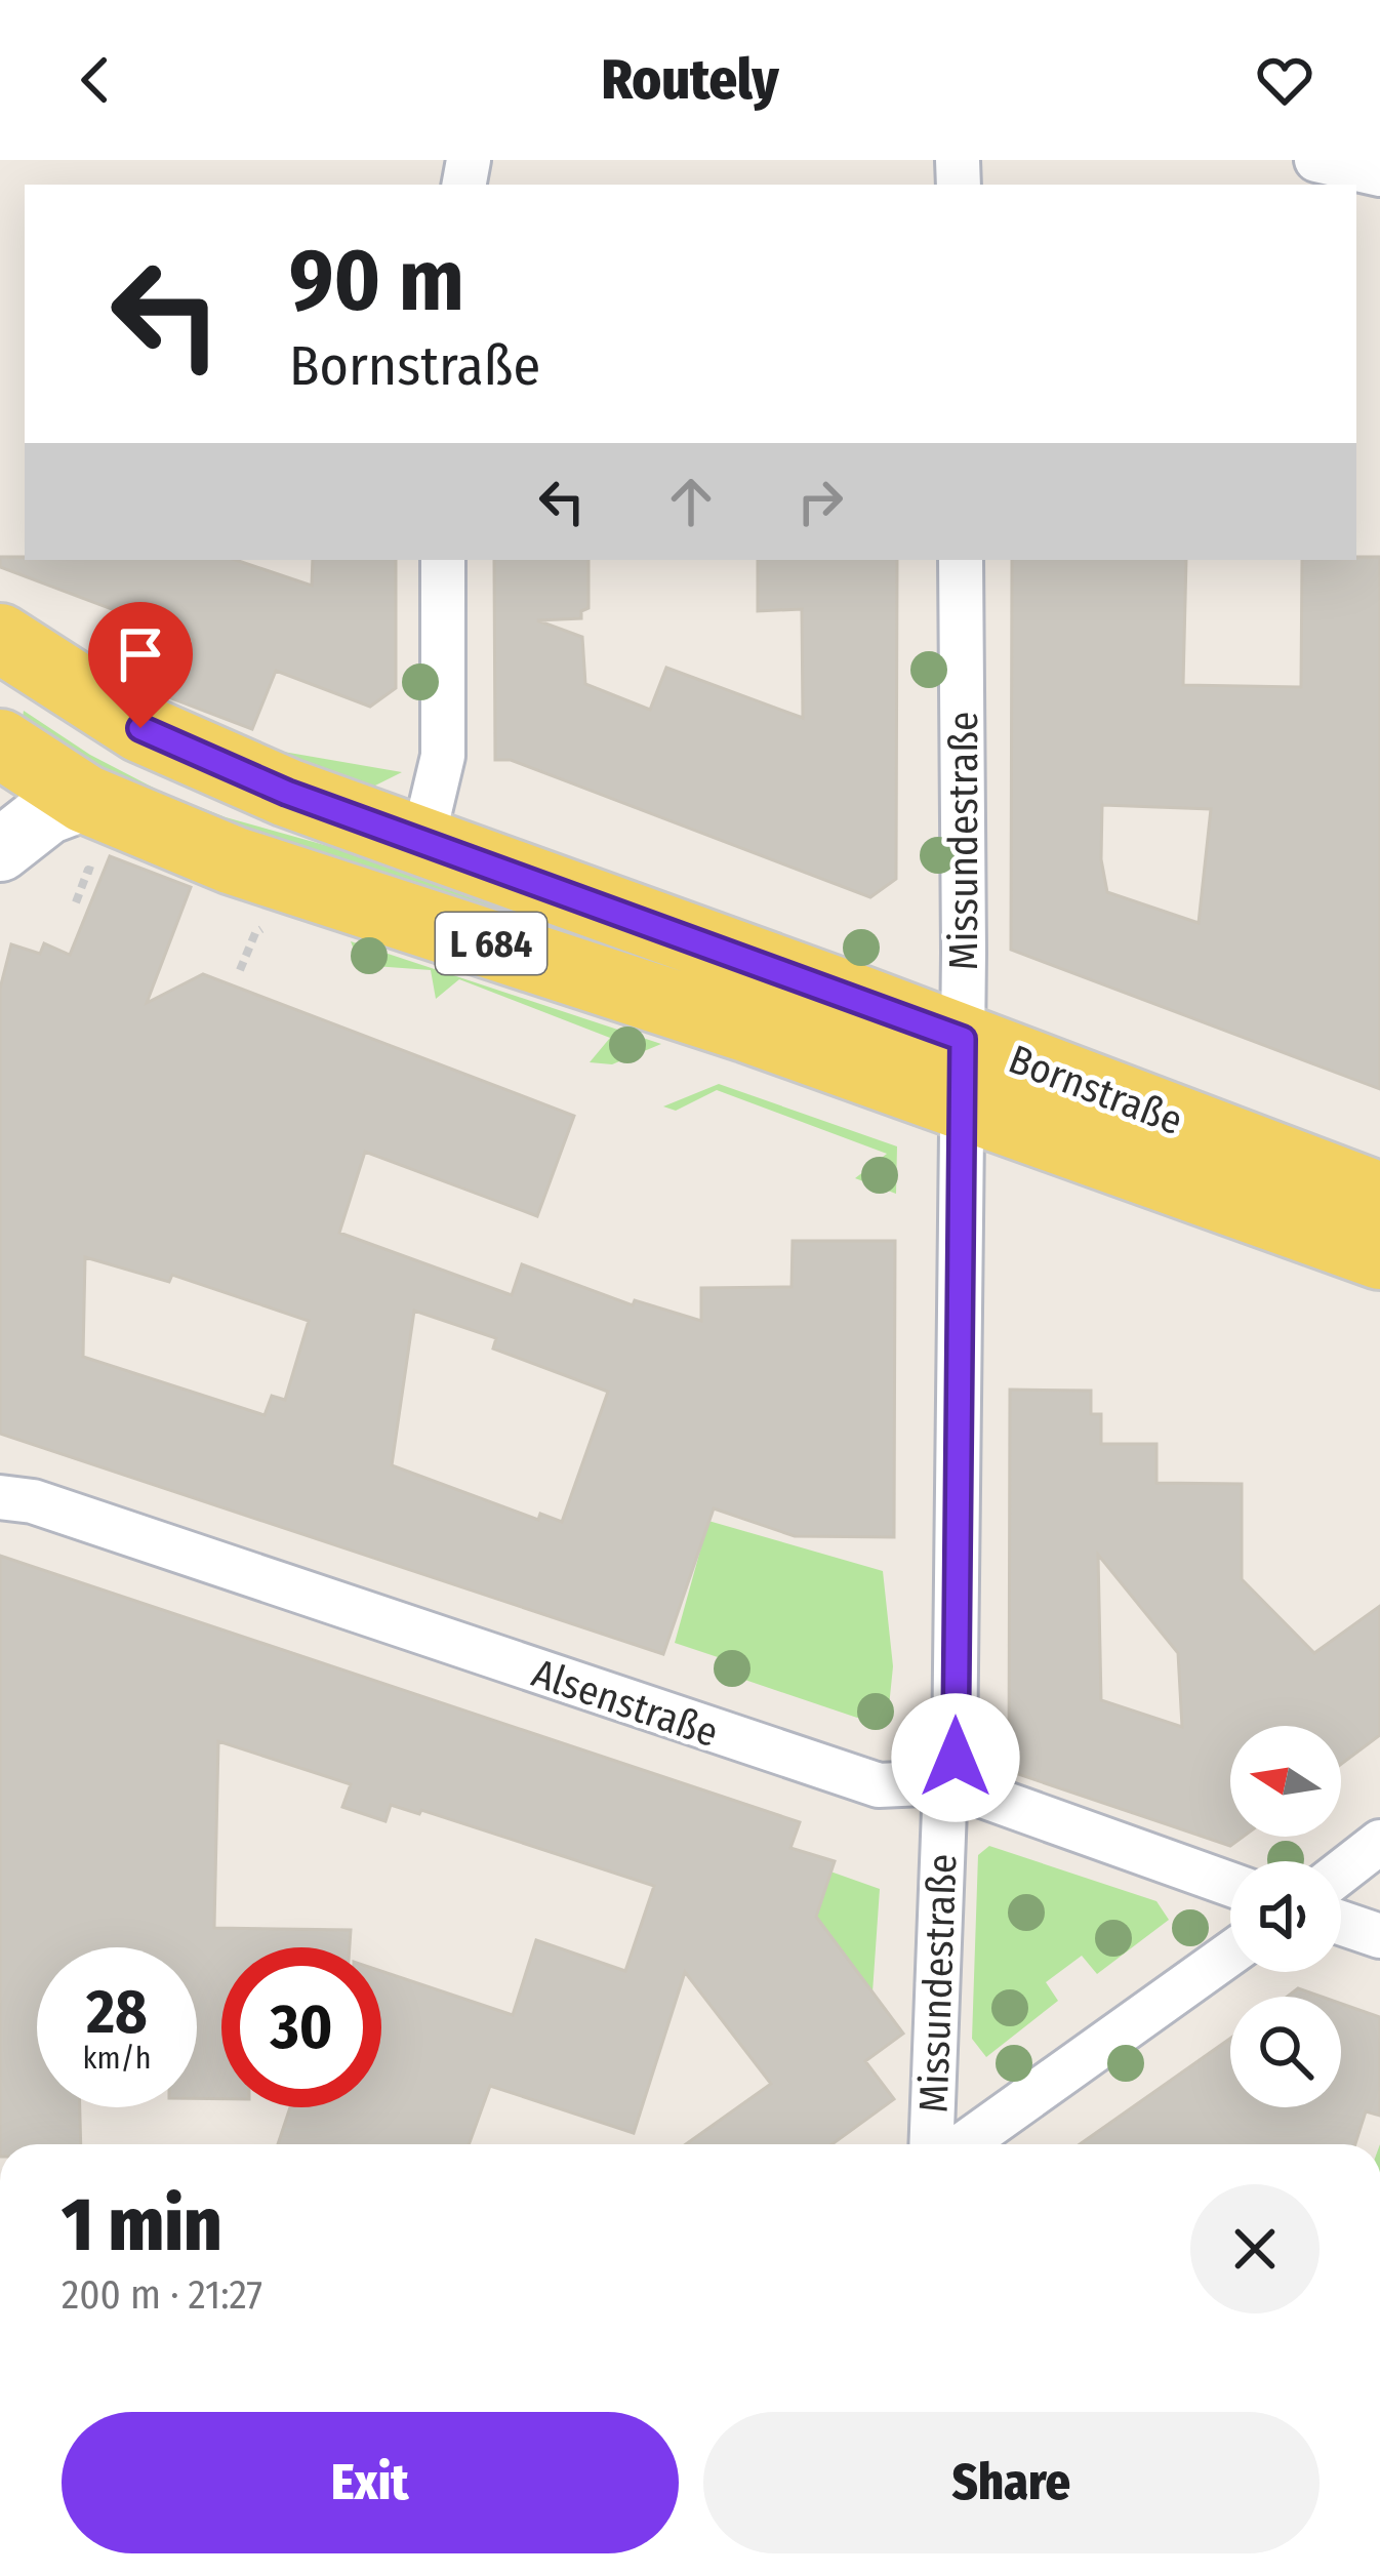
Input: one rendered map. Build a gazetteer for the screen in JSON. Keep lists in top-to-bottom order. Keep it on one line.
{"streets":{"main road":["L 684","Bornstraße"],"street":["Missundestraße","Alsenstraße"]},"crossings":[["Missundestraße","Bornstraße"],["Missundestraße","Alsenstraße"]],"north":"left","page":{"header":"Routely","turn":["90 m","Bornstraße"],"speed":"28 km/h","limit":"30","heading":["1 min","200 m · 21:27"],"buttons":["Exit","Share"]}}
